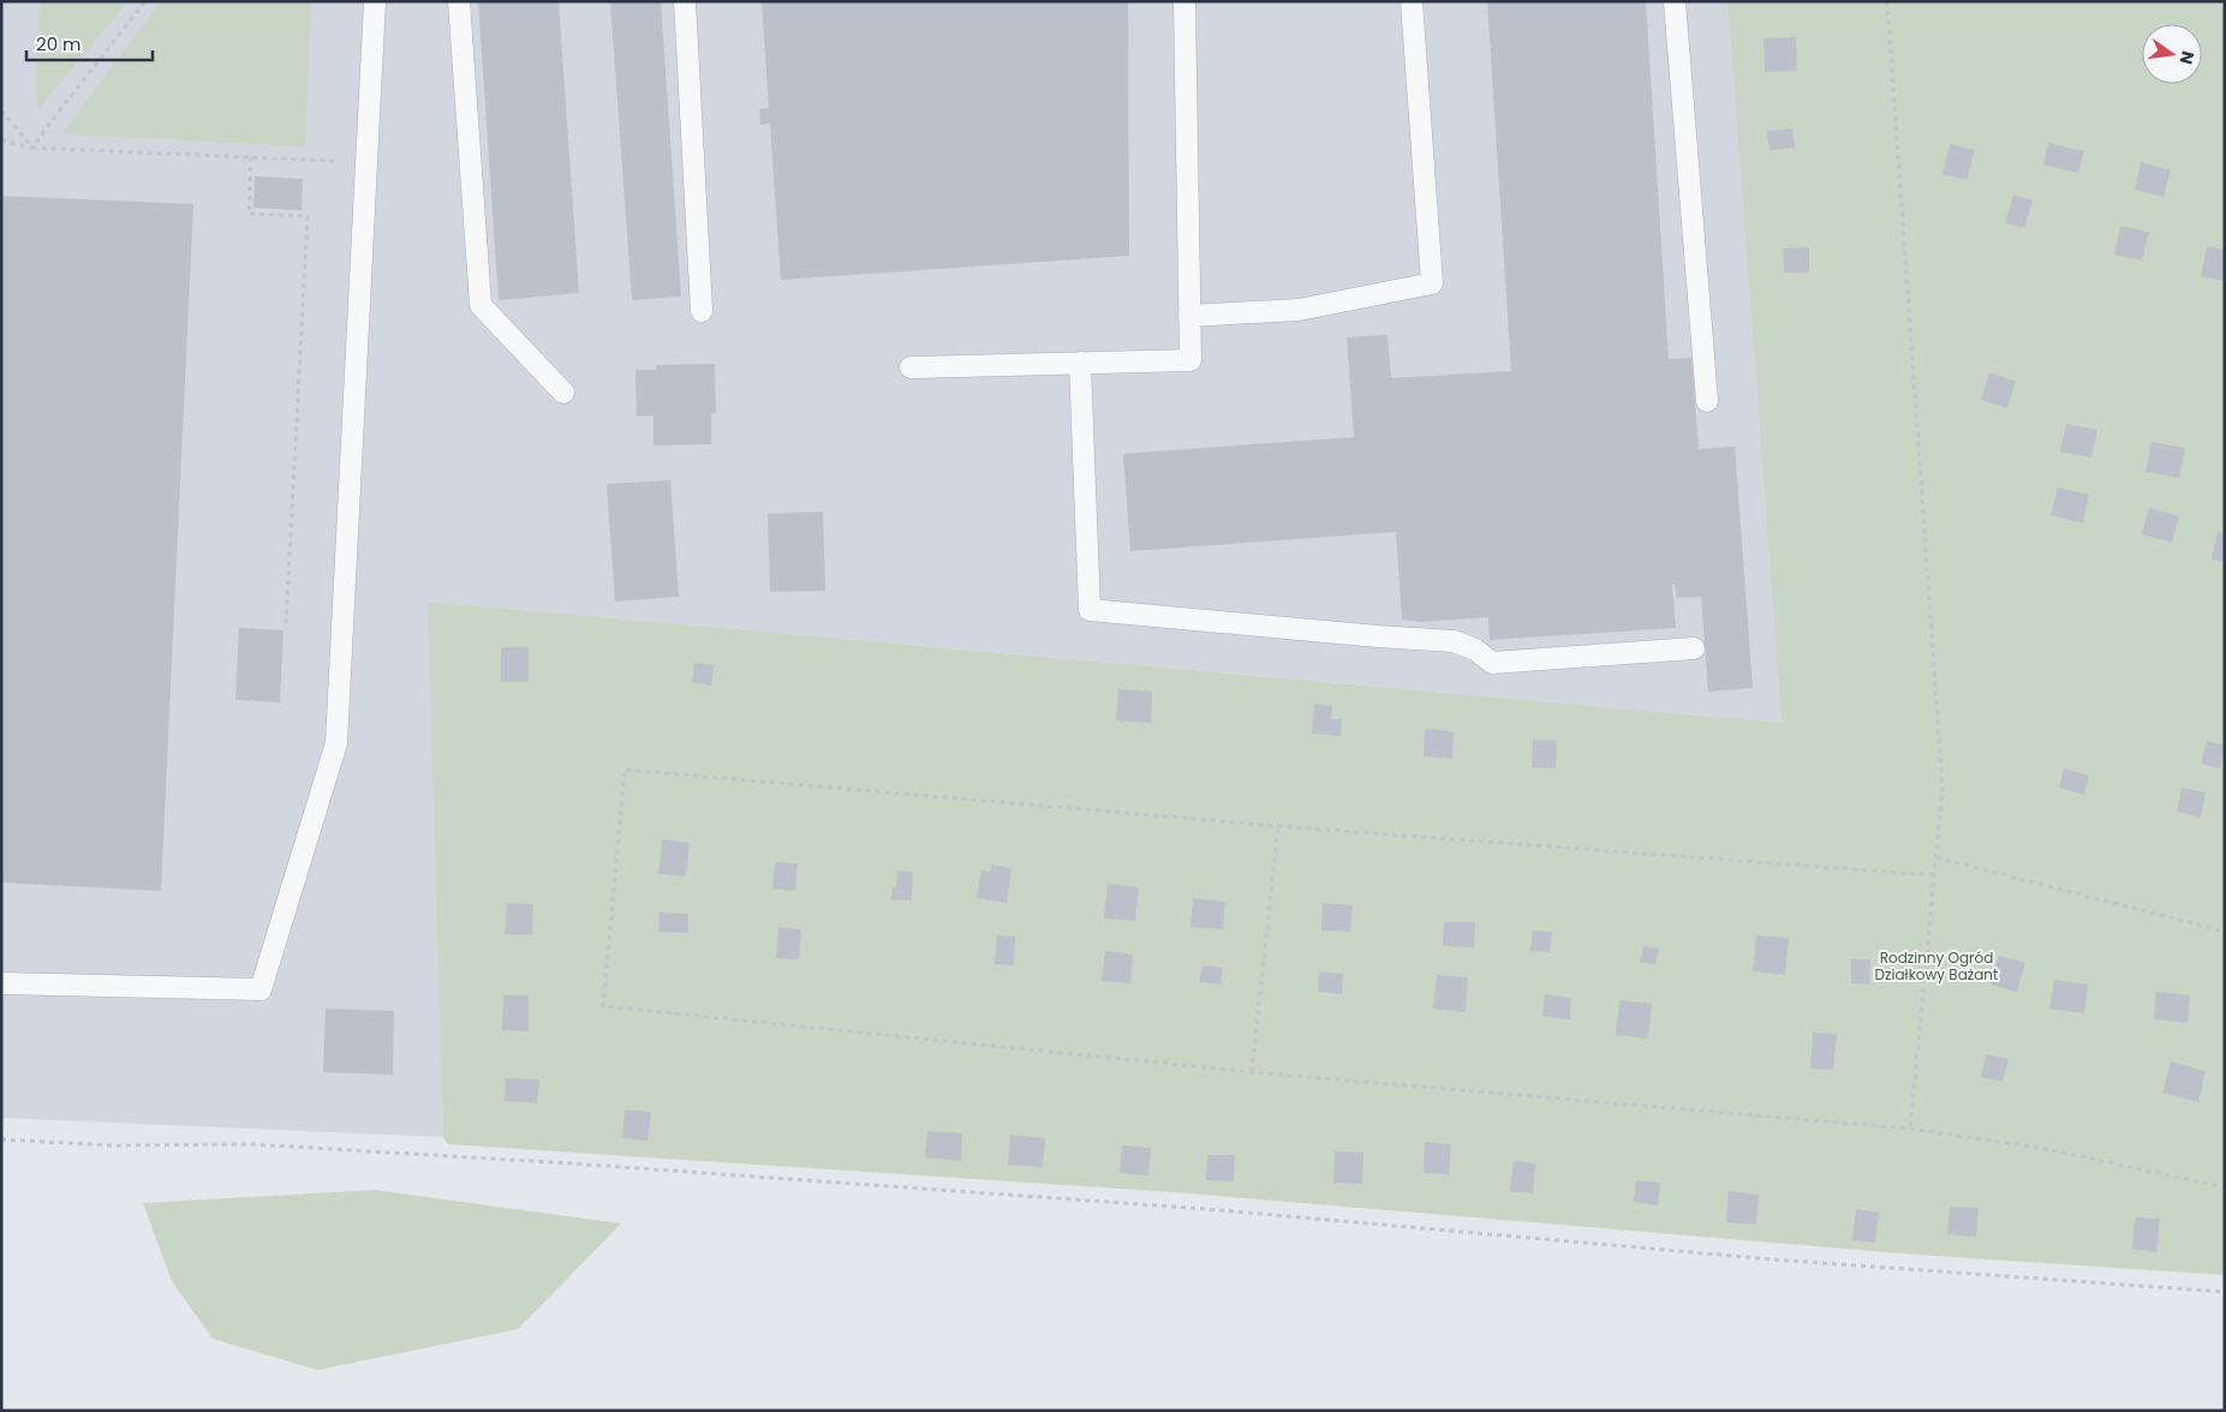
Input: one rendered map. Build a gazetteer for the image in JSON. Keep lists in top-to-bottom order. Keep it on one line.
{"parks":["Rodzinny Ogród Działkowy Bażant"],"scale_bar":"20 m","north":"right"}
